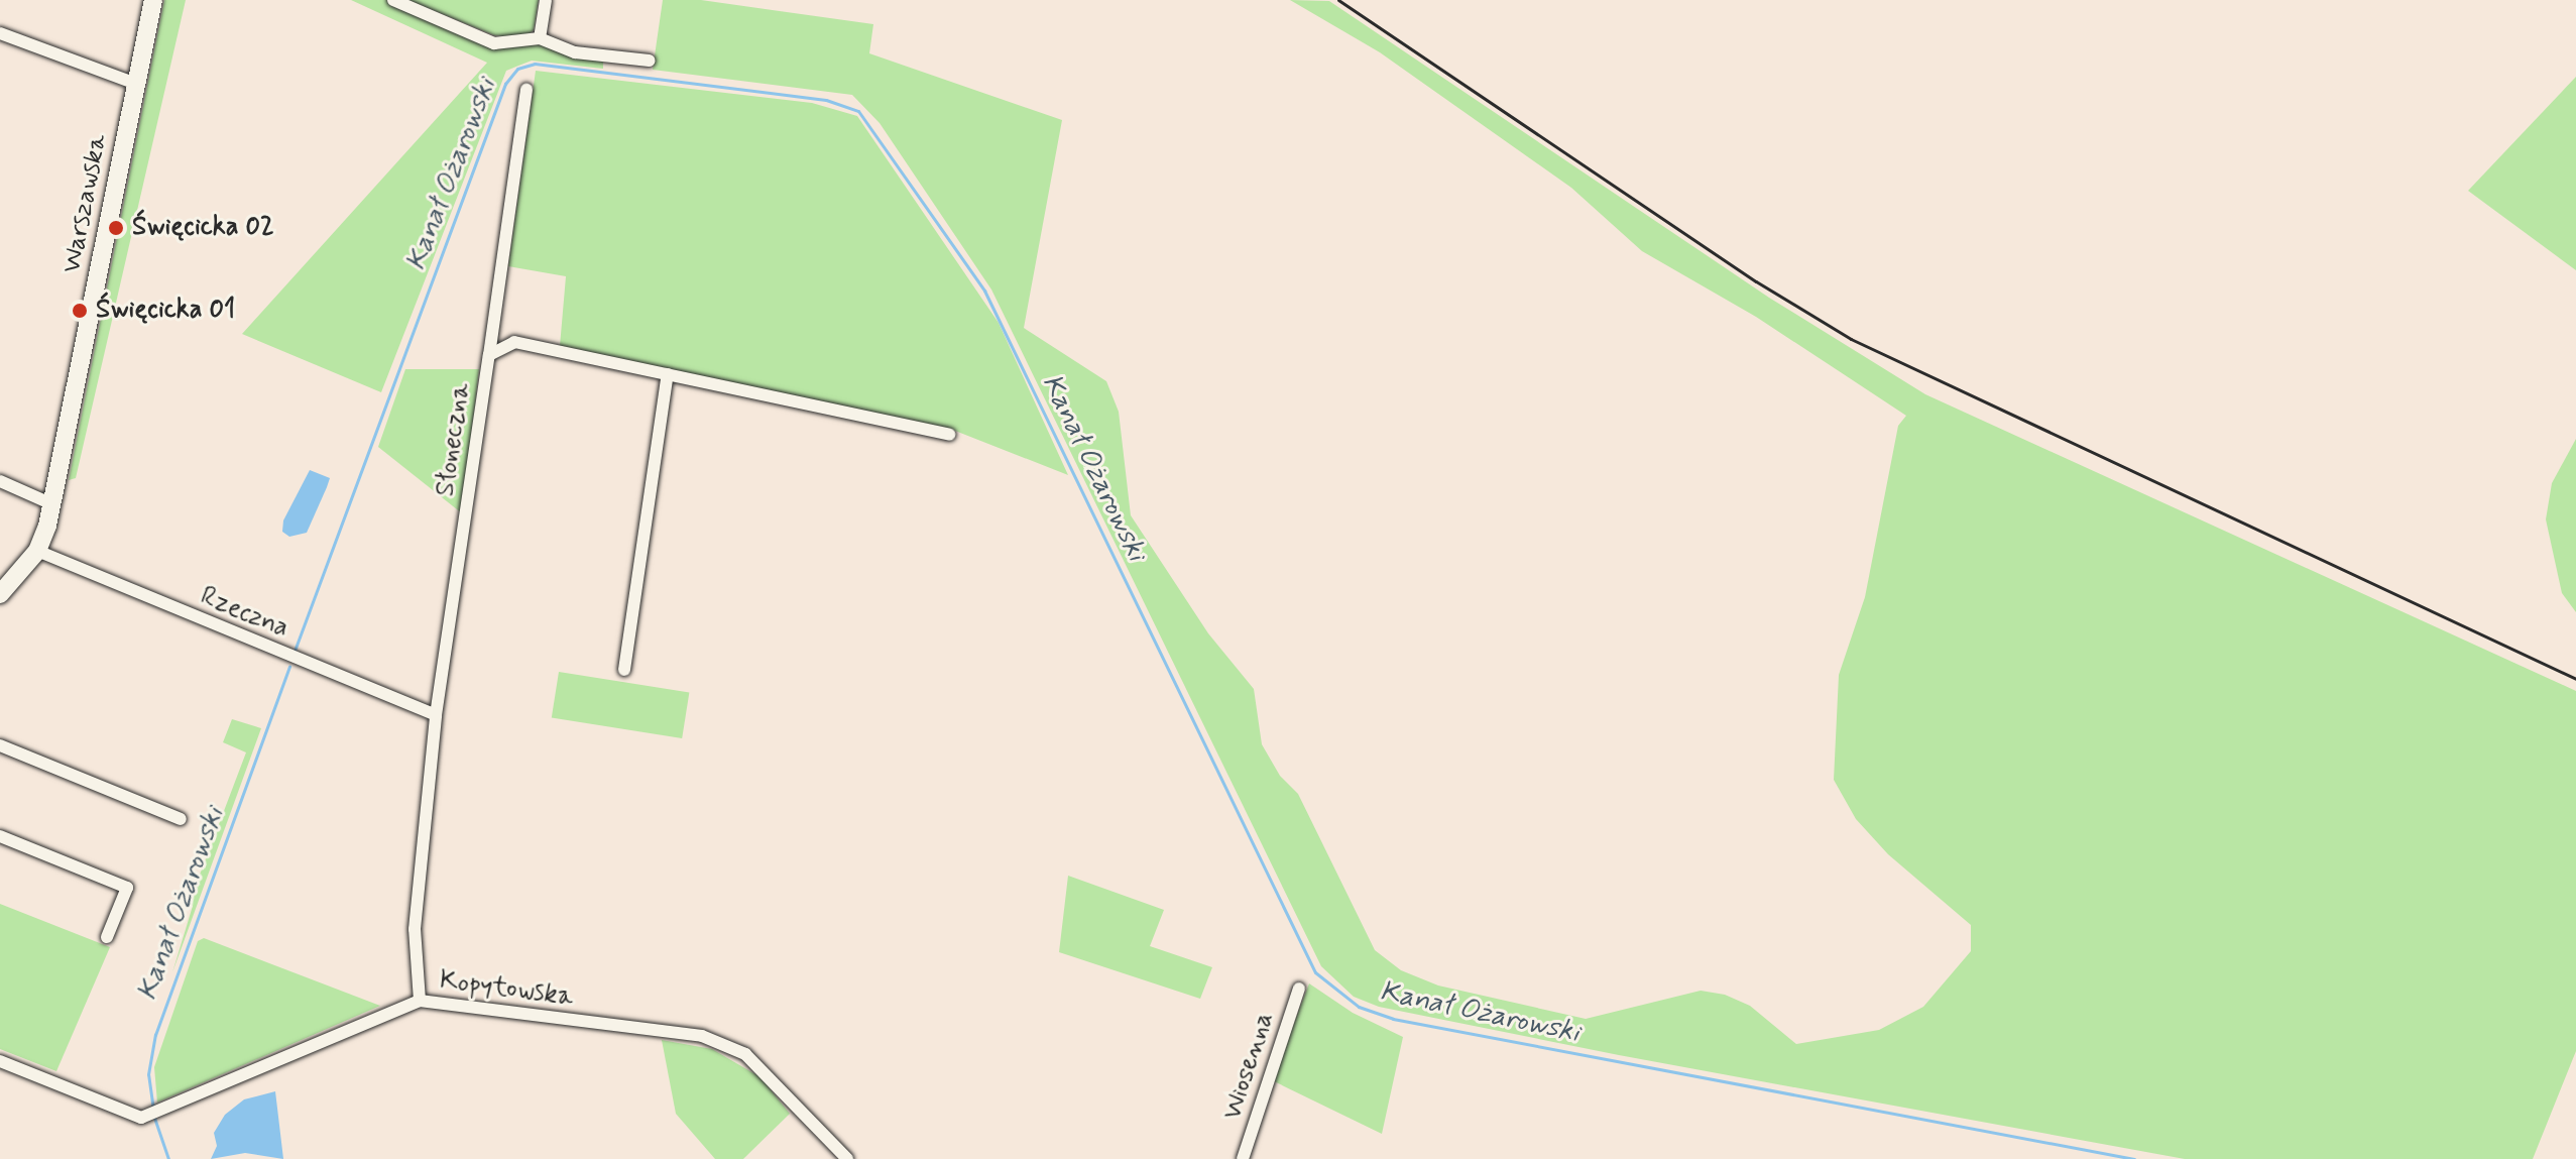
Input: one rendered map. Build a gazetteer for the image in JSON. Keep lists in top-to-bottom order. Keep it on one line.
{"streets":{"main road":["Warszawska"],"street":["Słoneczna","Rzeczna","Kopytowska","Wiosenna"]},"crossings":[["Warszawska","Rzeczna"],["Słoneczna","Rzeczna"],["Słoneczna","Kopytowska"]],"water":["Kanał Ożarowski"],"places":["Święcicka 02","Święcicka 01"]}
